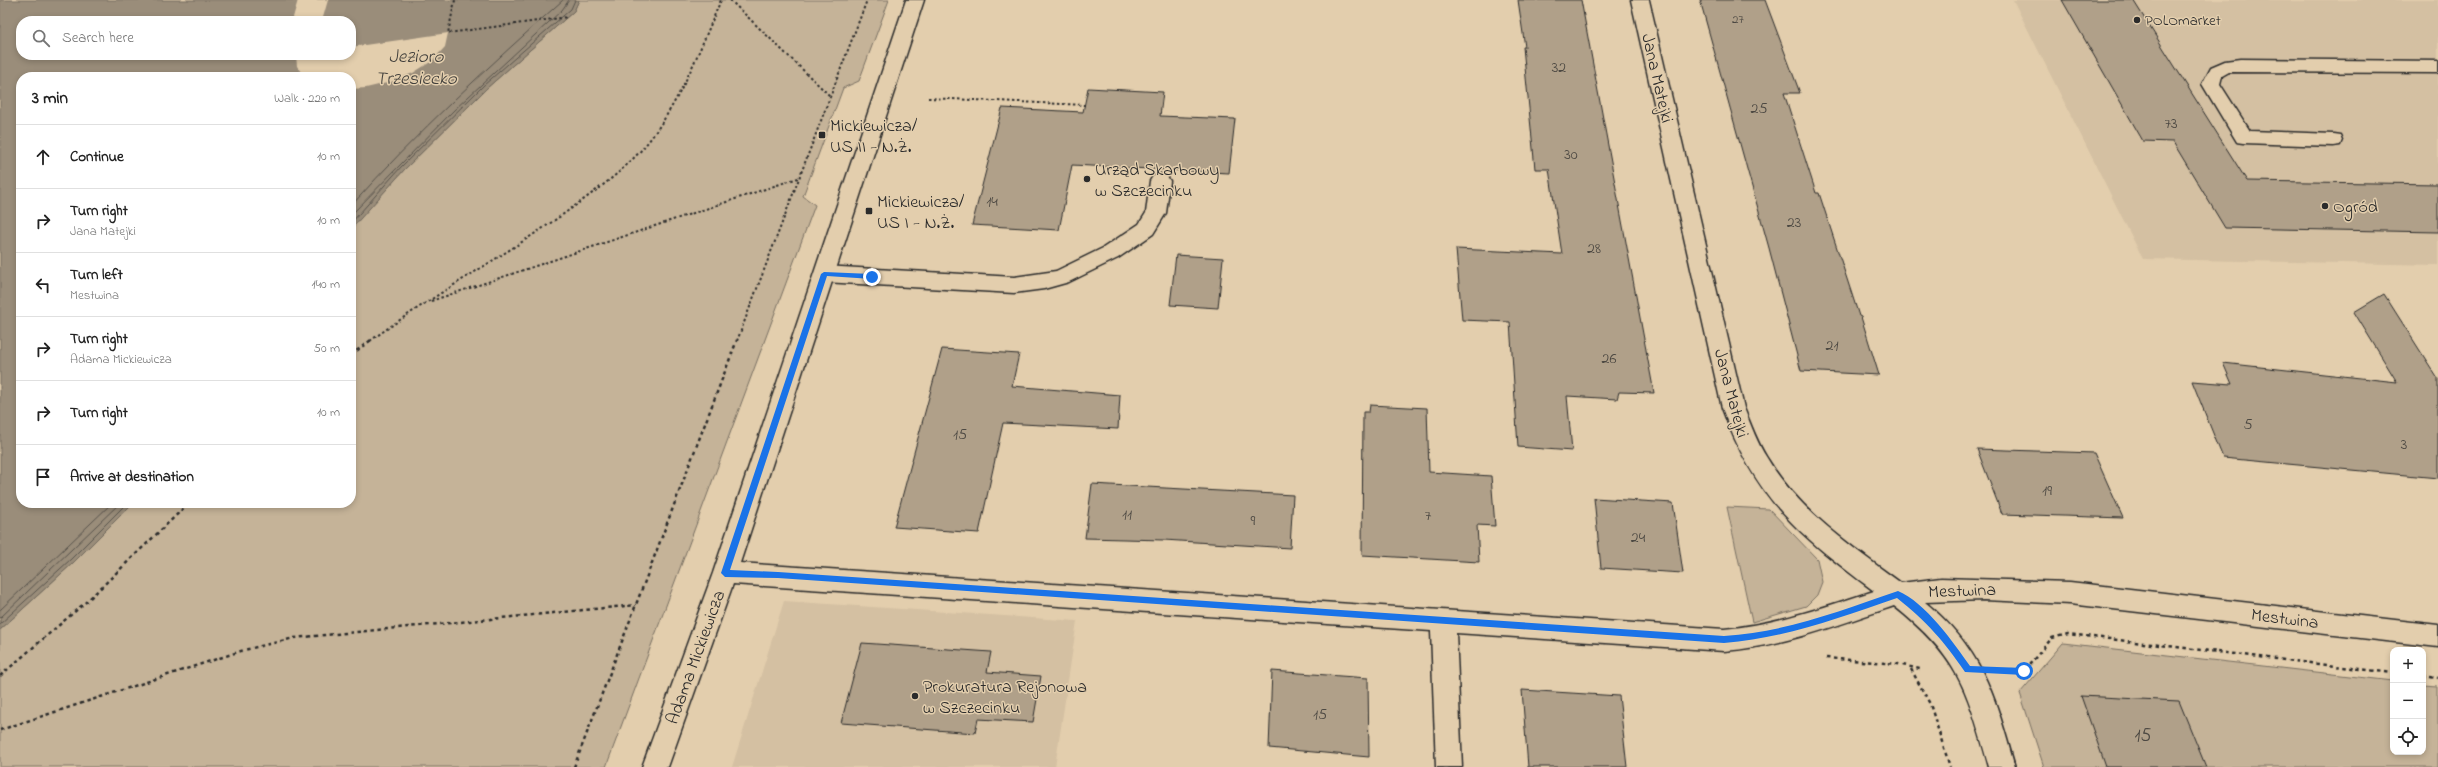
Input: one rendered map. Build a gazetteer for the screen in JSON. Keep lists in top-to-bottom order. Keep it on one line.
{"streets":{"street":["Jana Matejki","Mestwina","Adama Mickiewicza"]},"crossings":[["Jana Matejki","Mestwina"],["Mestwina","Adama Mickiewicza"]],"water":["Jezioro Trzesiecko"],"places":{"other":["POLOmarket","Urząd Skarbowy w Szczecinku","Ogród","Prokuratura Rejonowa w Szczecinku"],"transit":["Mickiewicza/ US II - N.Ż.","Mickiewicza/ US I - N.Ż."]},"house_numbers":["27","32","25","73","30","14","23","28","21","26","5","15","3","19","11","7","9","24","15","15"],"page":{"search":"Search here","heading":["3 min","Walk · 220 m"],"list":[["Continue","10 m"],["Turn right","Jana Matejki","10 m"],["Turn left","Mestwina","140 m"],["Turn right","Adama Mickiewicza","50 m"],["Turn right","10 m"],"Arrive at destination"],"map_buttons":["+","−"]}}
